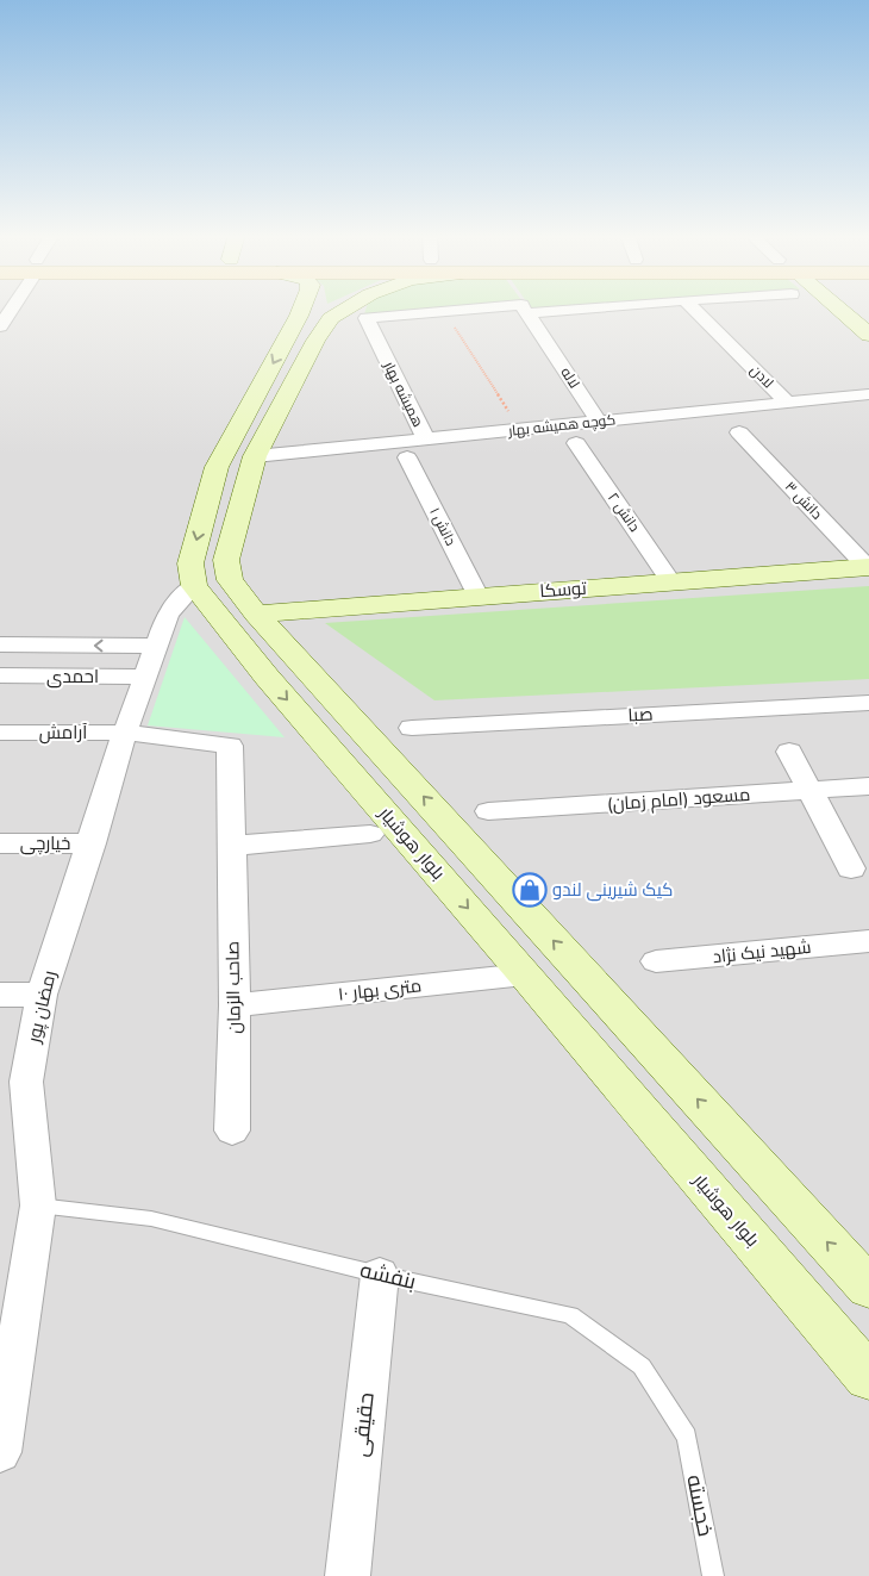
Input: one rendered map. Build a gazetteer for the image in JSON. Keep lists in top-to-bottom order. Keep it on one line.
{"streets":{"main road":["توسکا","بلوار هوشیار"],"street":["لادن","لاله","همیشه بهار","کوچه همیشه بهار","دانش ۳","دانش ۲","دانش ۱","احمدی","صبا","آرامش","مسعود (امام زمان)","خیارچی","شهید نیک نژاد","صاحب الزمان","۱۰ متری بهار","رمضان پور","حقیقی"],"lane":["بنفشه","خجسته"]},"crossings":[["لادن","کوچه همیشه بهار"],["لاله","کوچه همیشه بهار"],["همیشه بهار","کوچه همیشه بهار"],["دانش ۳","توسکا"],["دانش ۲","توسکا"],["دانش ۱","توسکا"],["احمدی","رمضان پور"],["آرامش","صاحب الزمان"],["آرامش","رمضان پور"],["خیارچی","رمضان پور"],["بلوار هوشیار","۱۰ متری بهار"],["بلوار هوشیار","رمضان پور"],["صاحب الزمان","۱۰ متری بهار"],["صاحب الزمان","رمضان پور"],["رمضان پور","بنفشه"],["بنفشه","حقیقی"],["بنفشه","خجسته"]],"places":{"shop":["کیک شیرینی لندو"]}}
